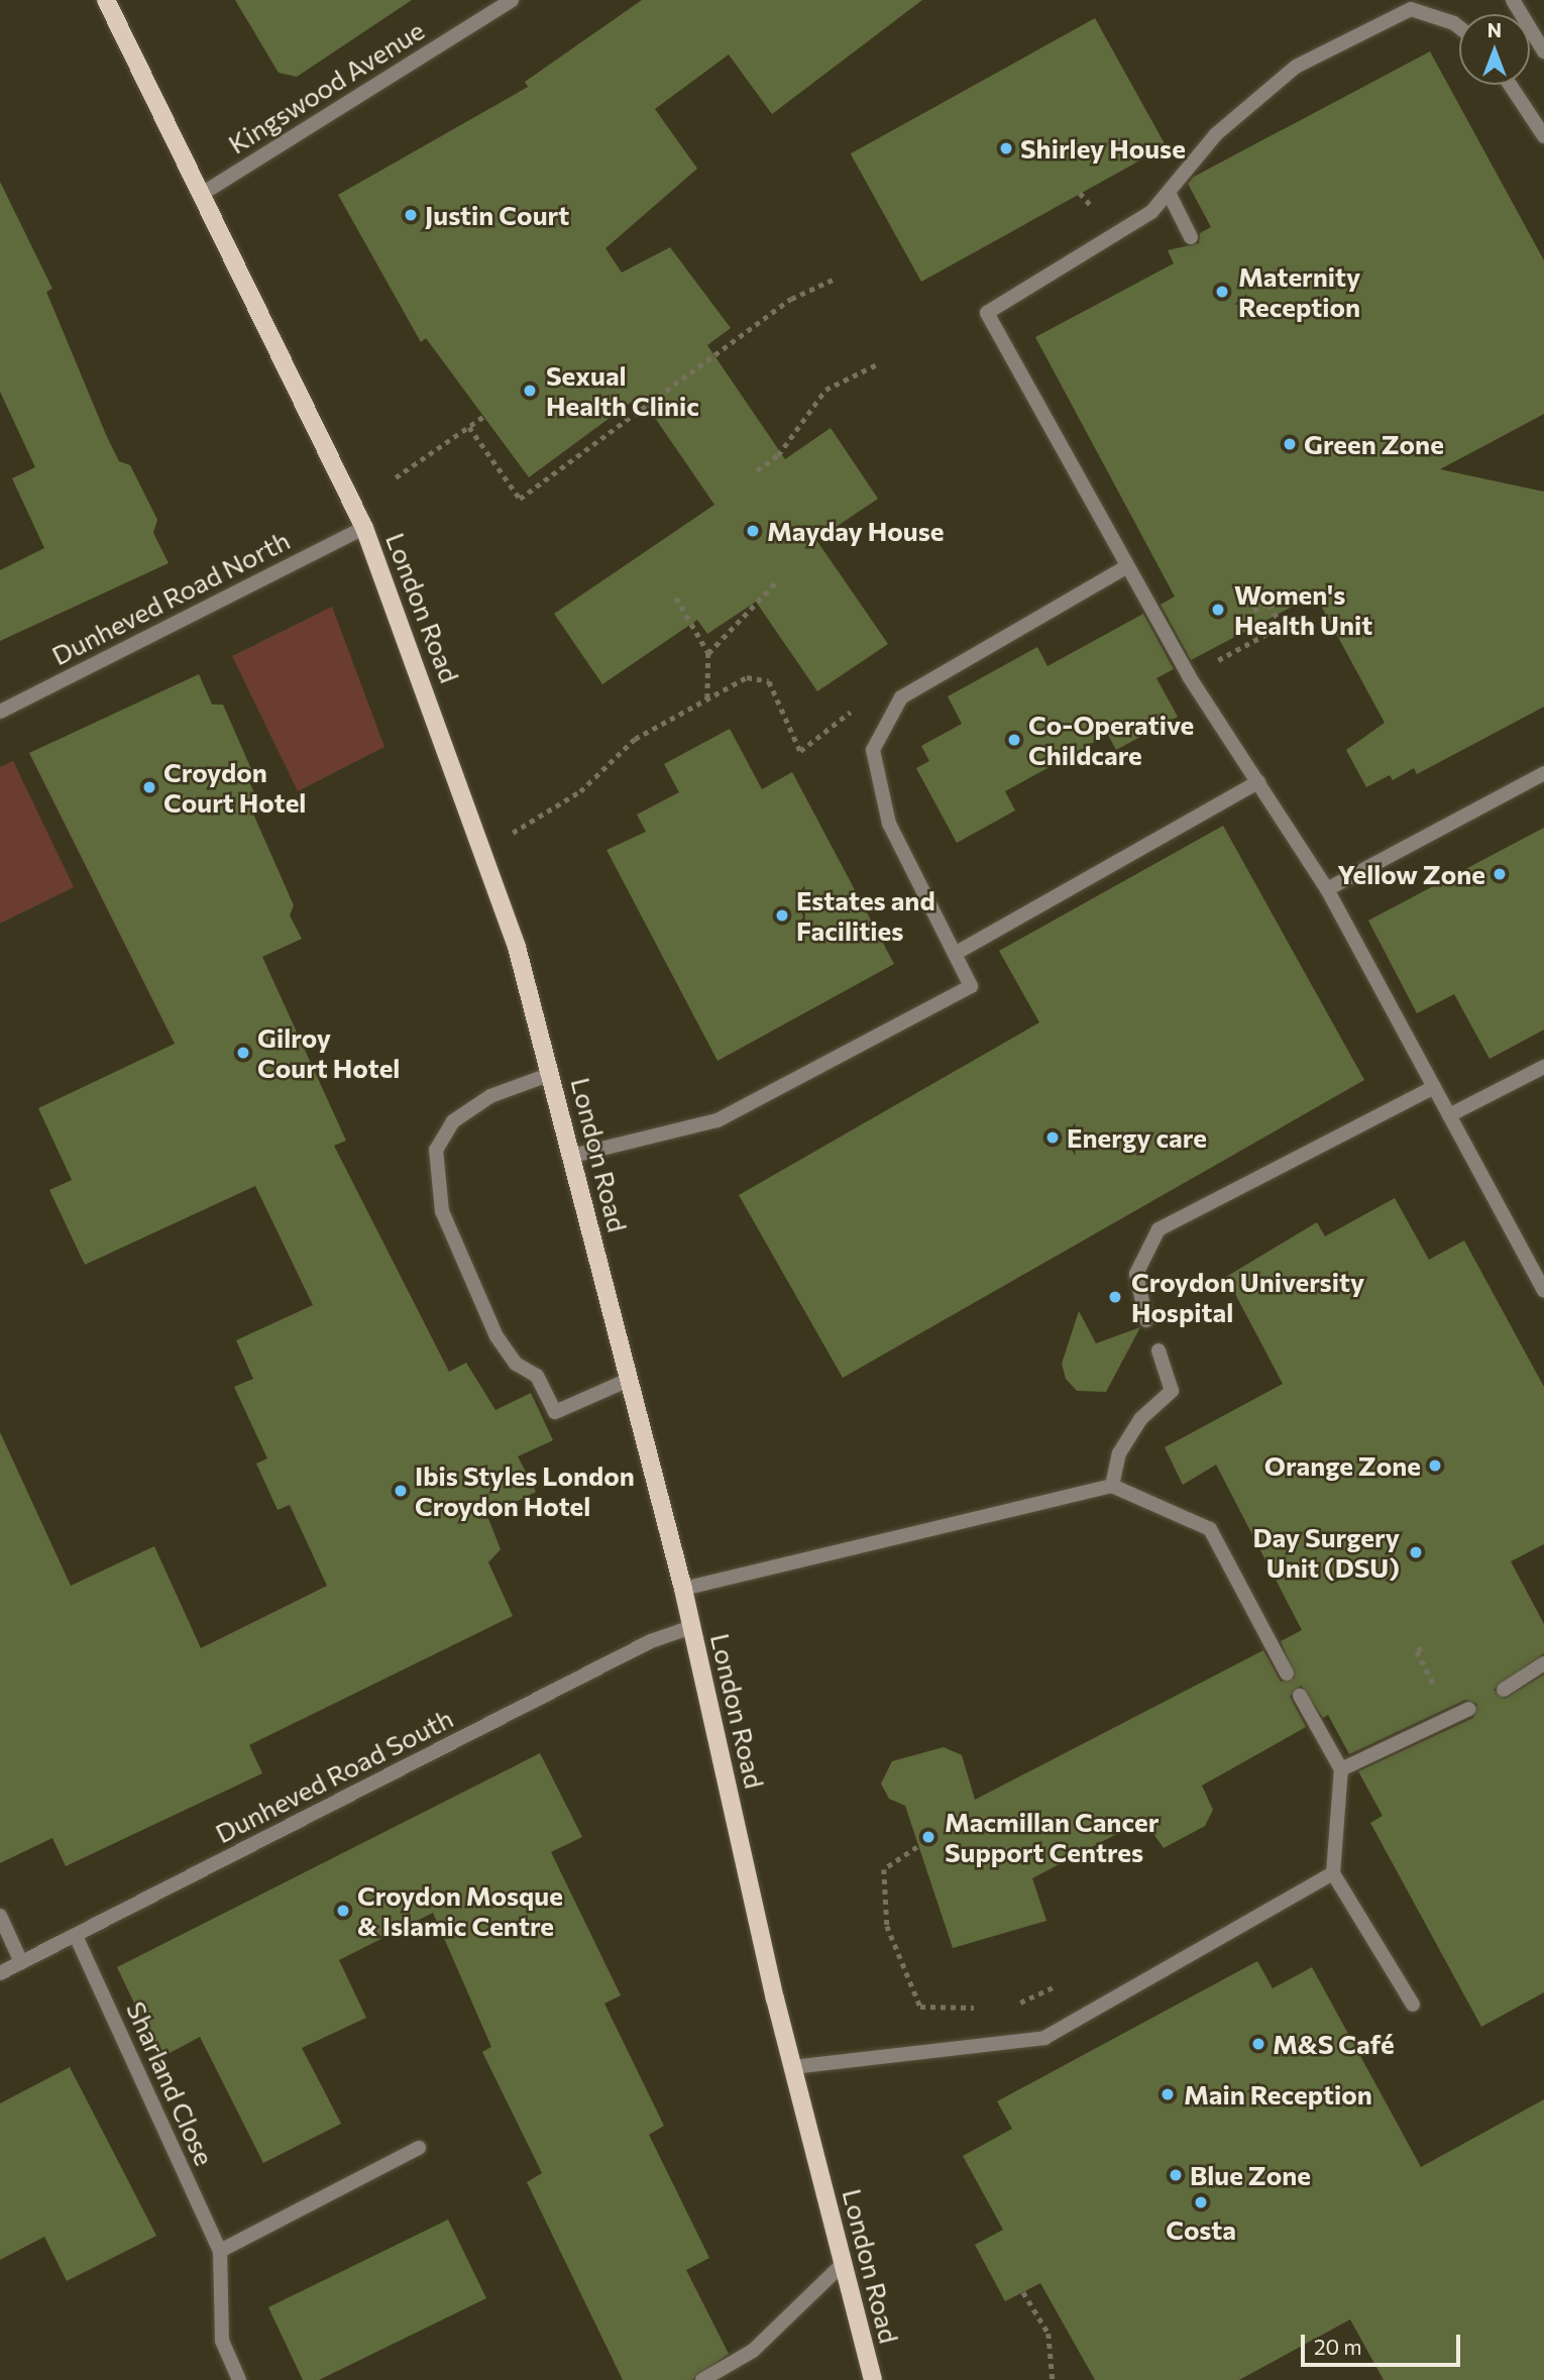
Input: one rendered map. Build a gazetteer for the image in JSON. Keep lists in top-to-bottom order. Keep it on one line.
{"streets":{"main road":["London Road"],"street":["Kingswood Avenue","Dunheved Road North","Dunheved Road South","Sharland Close"]},"crossings":[["Kingswood Avenue","London Road"],["Dunheved Road North","London Road"],["London Road","Dunheved Road South"],["Dunheved Road South","Sharland Close"]],"places":["Shirley House","Justin Court","Maternity Reception","Sexual Health Clinic","Green Zone","Mayday House","Women's Health Unit","Co-Operative Childcare","Croydon Court Hotel","Yellow Zone","Estates and Facilities","Gilroy Court Hotel","Energy care","Croydon University Hospital","Orange Zone","Ibis Styles London Croydon Hotel","Day Surgery Unit (DSU)","Macmillan Cancer Support Centres","Croydon Mosque & Islamic Centre","M&S Café","Main Reception","Blue Zone","Costa"],"scale_bar":"20 m","north":"top"}
